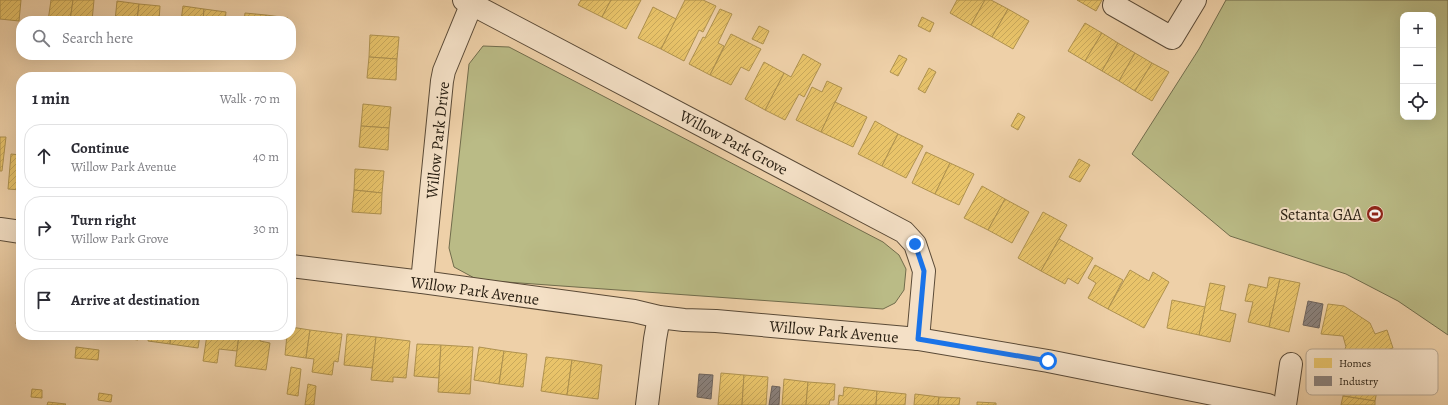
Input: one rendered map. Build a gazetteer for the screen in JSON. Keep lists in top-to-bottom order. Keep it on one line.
{"streets":{"street":["Willow Park Drive","Willow Park Grove","Willow Park Avenue"]},"crossings":[["Willow Park Drive","Willow Park Grove"],["Willow Park Drive","Willow Park Avenue"],["Willow Park Grove","Willow Park Avenue"]],"places":{"sports":["Setanta GAA"]},"legend":["Homes","Industry"],"page":{"map_buttons":["+","−"],"search":"Search here","heading":["1 min","Walk · 70 m"],"list":[["Continue","Willow Park Avenue","40 m"],["Turn right","Willow Park Grove","30 m"],"Arrive at destination"]}}
